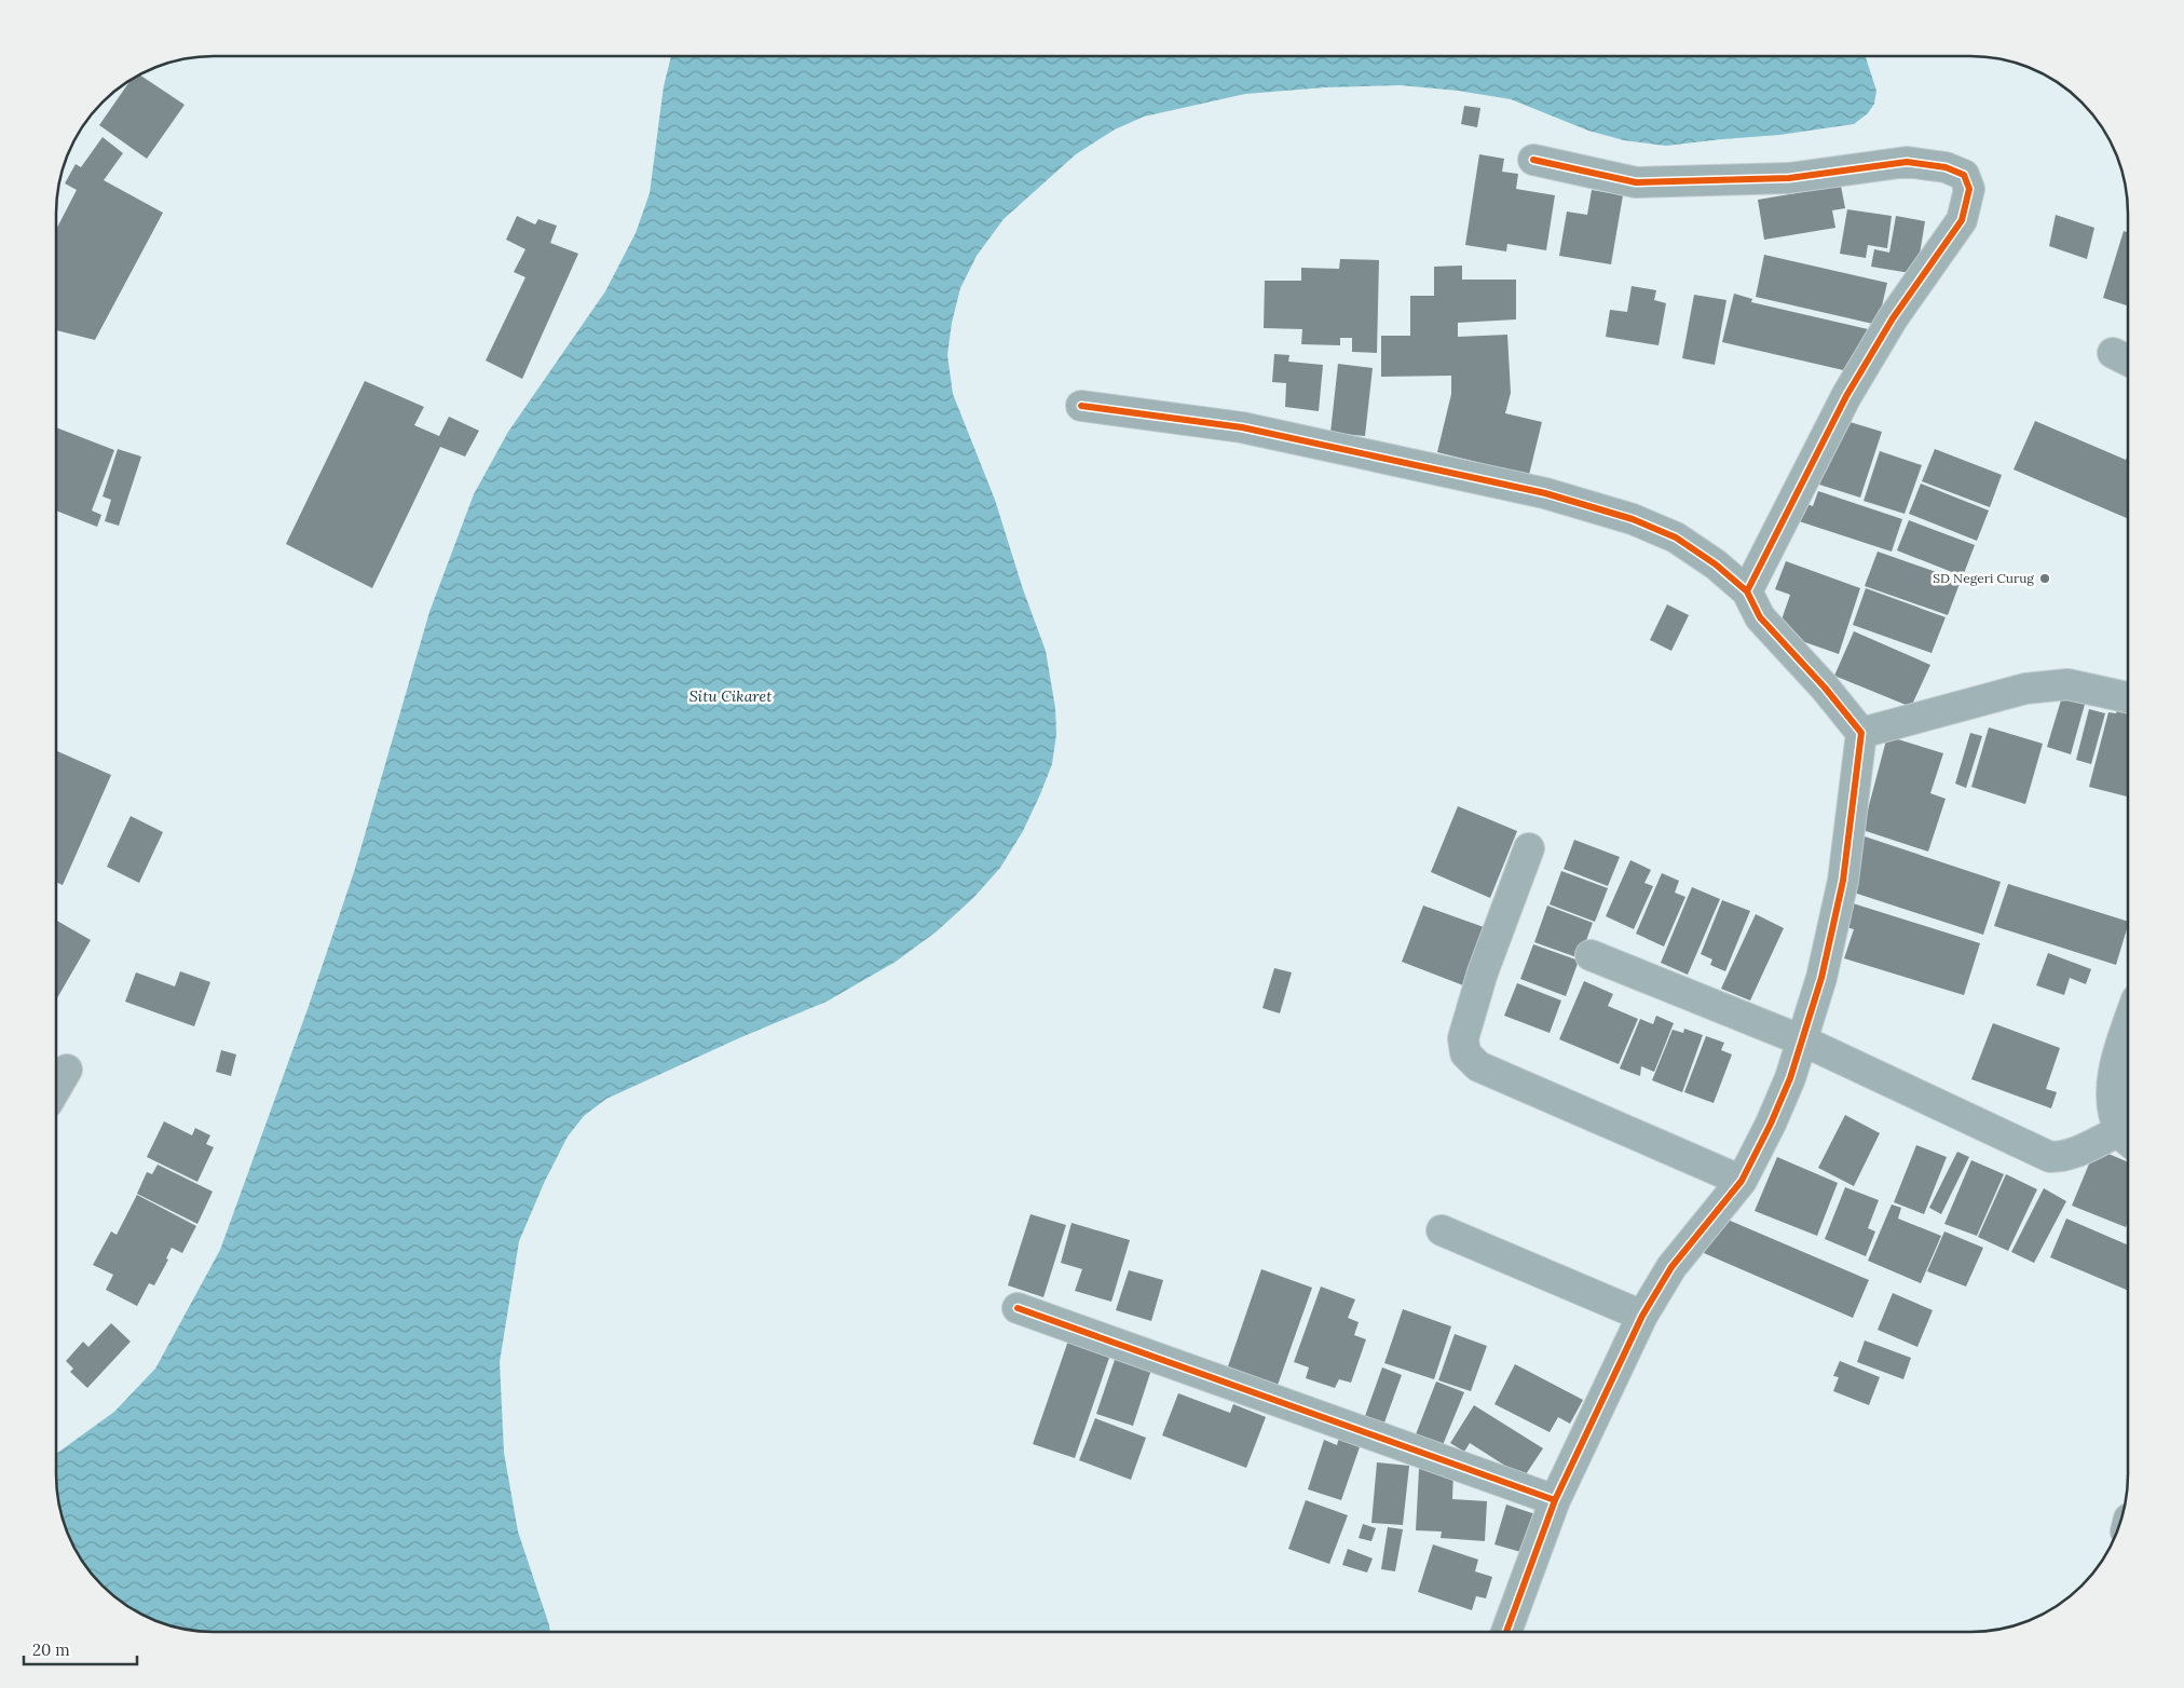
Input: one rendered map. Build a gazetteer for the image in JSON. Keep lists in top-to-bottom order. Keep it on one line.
{"water":["Situ Cikaret"],"places":["SD Negeri Curug"],"scale_bar":"20 m"}
